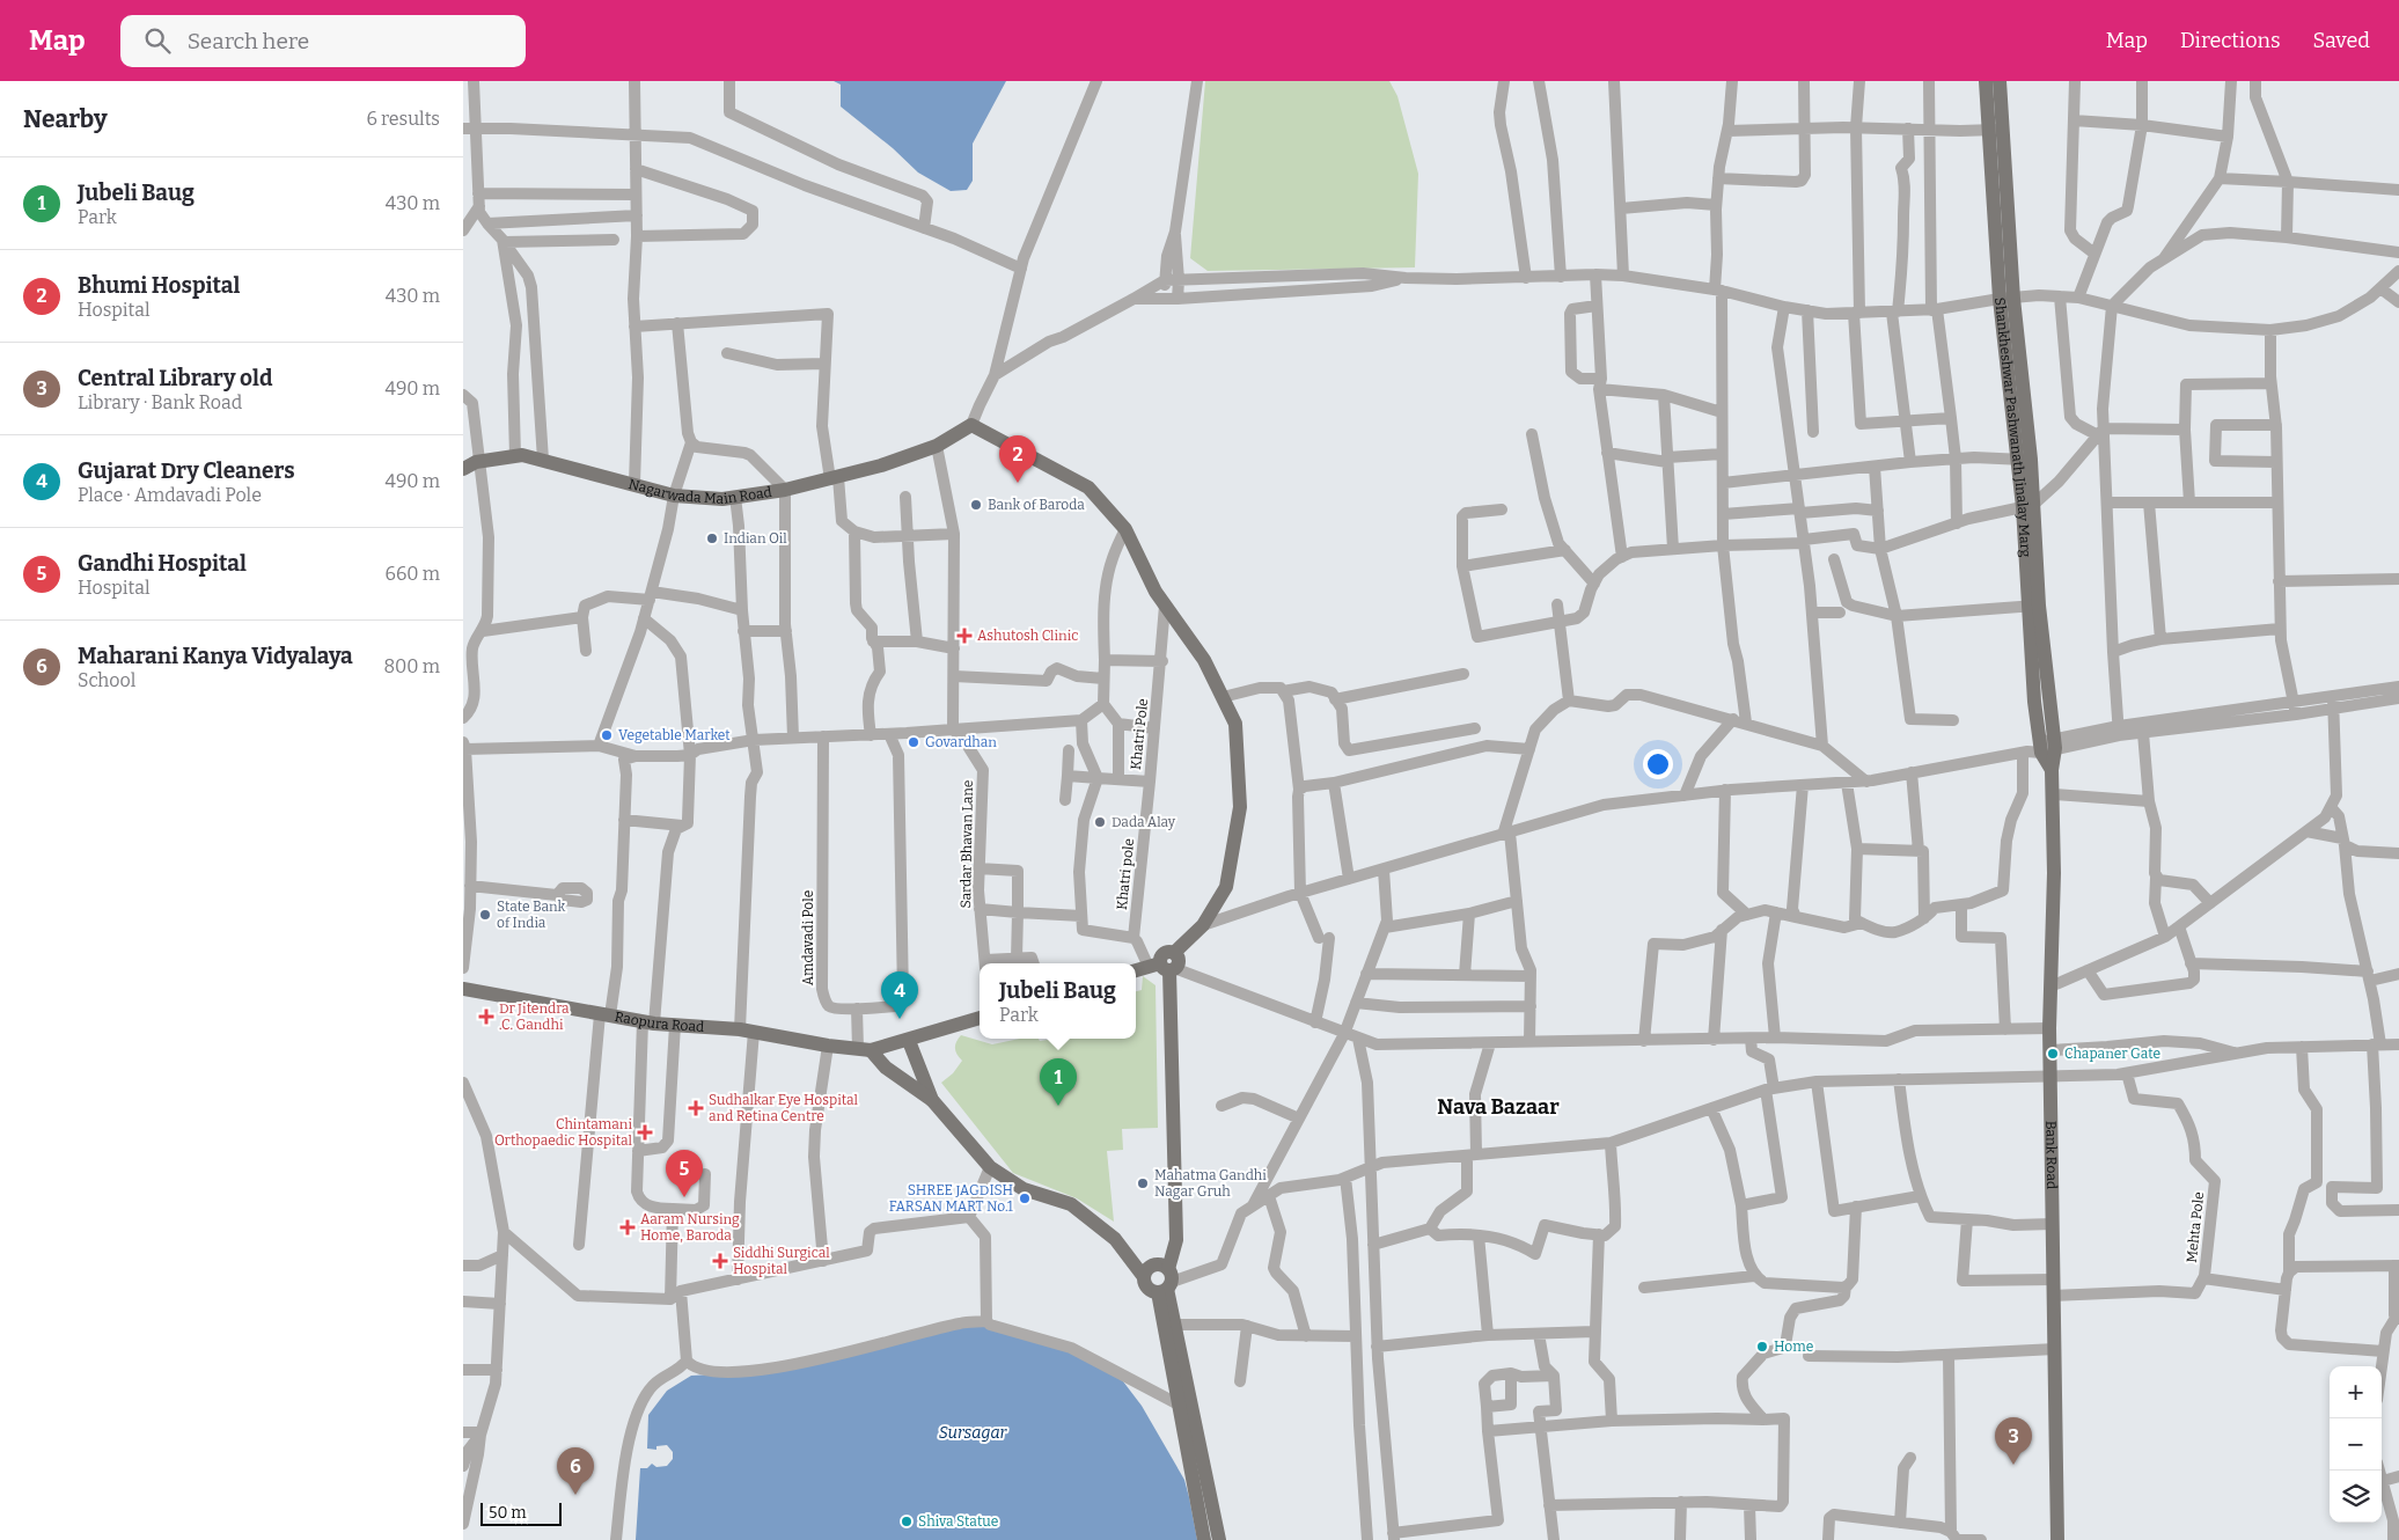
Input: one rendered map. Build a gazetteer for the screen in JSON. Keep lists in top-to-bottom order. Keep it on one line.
{"streets":{"main road":["Nagarwada Main Road","Raopura Road","Bank Road"],"street":["Khatri Pole","Sardar Bhavan Lane","Khatri pole","Amdavadi Pole","Mehta Pole"]},"crossings":[["Khatri Pole","Khatri pole"],["Bank Road","Mehta Pole"]],"districts":["Nava Bazaar"],"water":["Sursagar"],"places":{"other":["Bank of Baroda","Indian Oil","Vegetable Market","Govardhan","Dada Alay","State Bank of India","Chapaner Gate","Mahatma Gandhi Nagar Gruh","SHREE JAGDISH FARSAN MART No.1","Home","Shiva Statue"],"health":["Ashutosh Clinic","Dr Jitendra .C. Gandhi","Sudhalkar Eye Hospital and Retina Centre","Chintamani Orthopaedic Hospital","Aaram Nursing Home, Baroda","Siddhi Surgical Hospital"]},"scale_bar":"50 m","page":{"header":"Map","search":"Search here","nav":["Map","Directions","Saved"],"heading":["Nearby","6 results"],"list":[{"mark":"1","name":"Jubeli Baug","note":"Park","value":"430 m"},{"mark":"2","name":"Bhumi Hospital","note":"Hospital","value":"430 m"},{"mark":"3","name":"Central Library old","note":"Library · Bank Road","value":"490 m"},{"mark":"4","name":"Gujarat Dry Cleaners","note":"Place · Amdavadi Pole","value":"490 m"},{"mark":"5","name":"Gandhi Hospital","note":"Hospital","value":"660 m"},{"mark":"6","name":"Maharani Kanya Vidyalaya","note":"School","value":"800 m"}],"pins":["2","4","1","5","3","6"],"popup":["Jubeli Baug","Park"],"map_buttons":["+","−"],"scale":"50 m"}}
